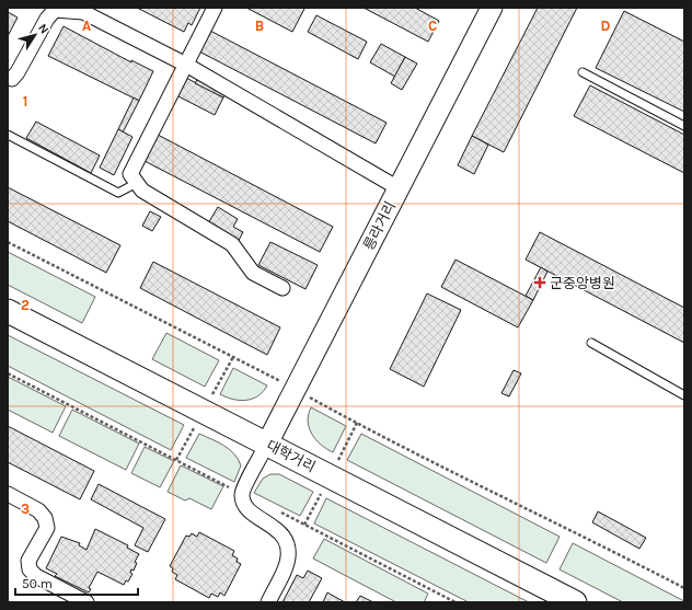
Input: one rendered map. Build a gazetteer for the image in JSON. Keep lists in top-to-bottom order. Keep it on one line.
{"streets":{"main road":["릉라거리","대학거리"]},"crossings":[["릉라거리","대학거리"]],"places":{"health":["군중앙병원"]},"scale_bar":"50 m","north":"top right","grid":{"columns":["A","B","C","D"],"rows":["1","2","3"]}}
